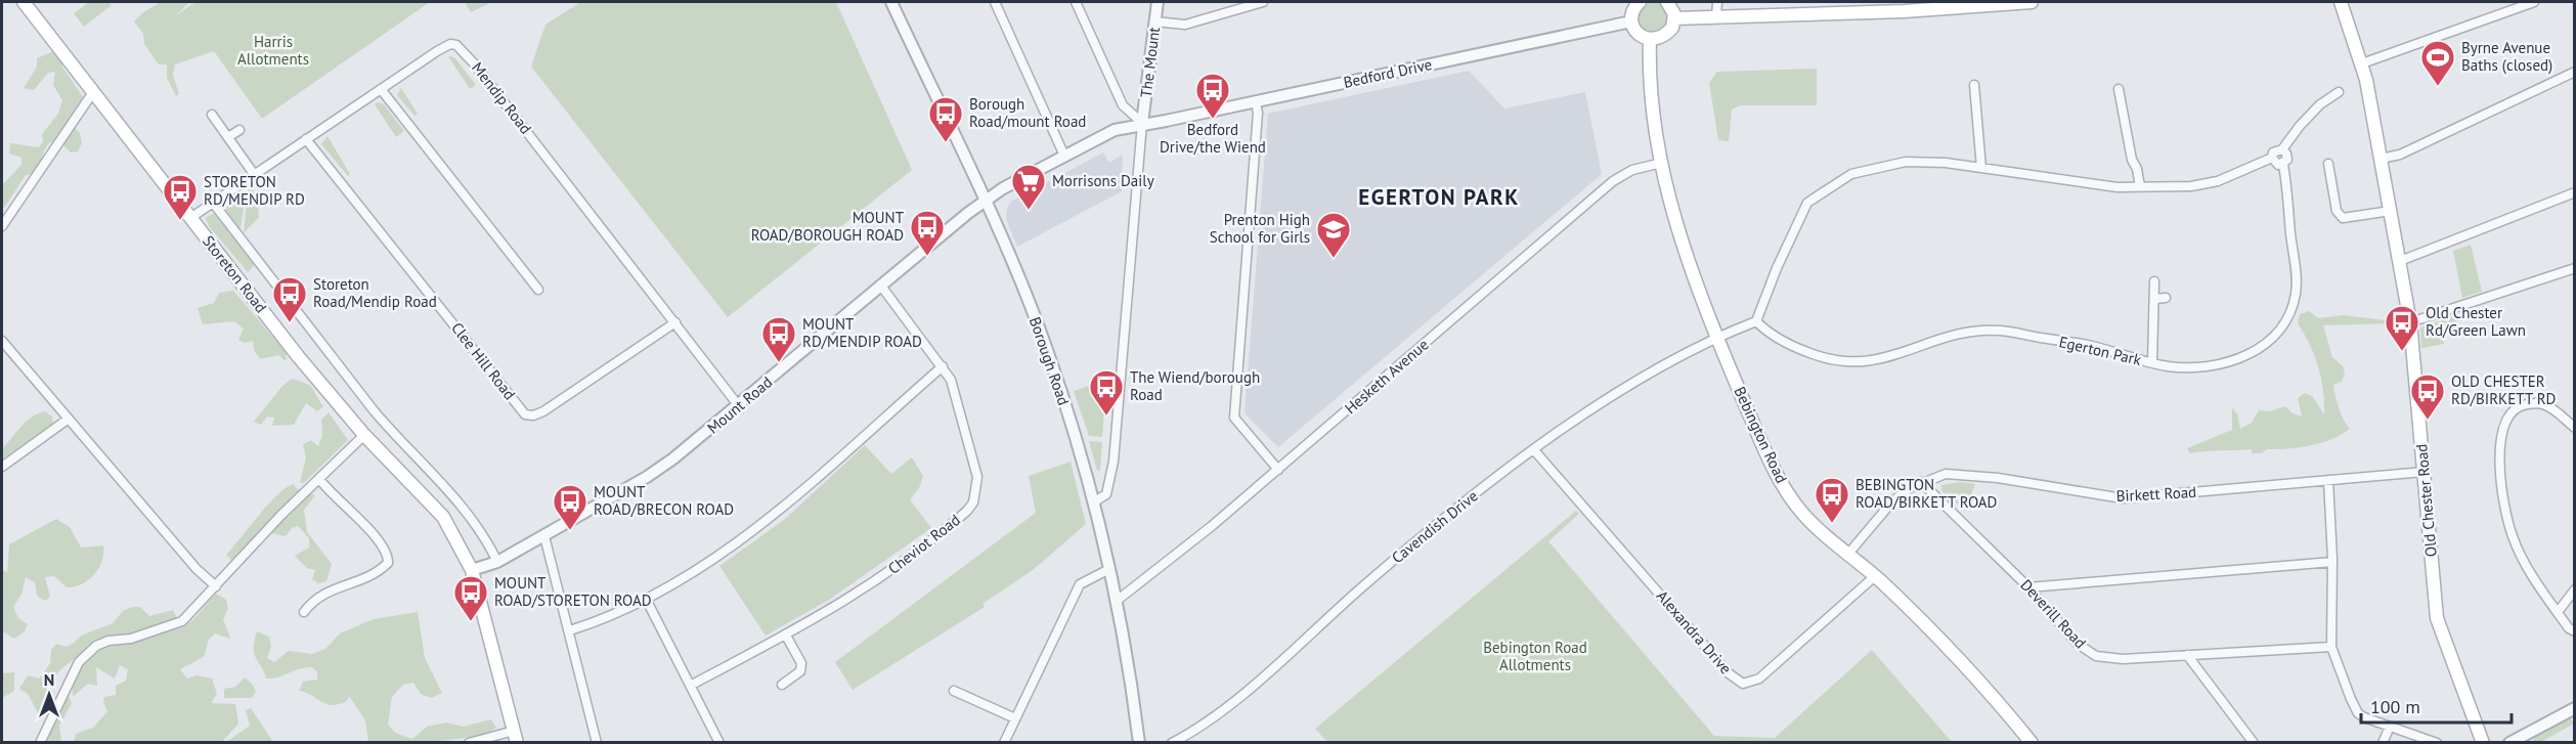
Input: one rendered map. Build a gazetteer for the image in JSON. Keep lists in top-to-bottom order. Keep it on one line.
{"streets":{"main road":["Storeton Road","Bebington Road","Old Chester Road"],"street":["The Mount","Bedford Drive","Mendip Road","Egerton Park","Clee Hill Road","Borough Road","Hesketh Avenue","Mount Road","Birkett Road","Cavendish Drive","Cheviot Road","Deverill Road","Alexandra Drive"]},"crossings":[["The Mount","Bedford Drive"],["The Mount","Mount Road"],["Bedford Drive","Mount Road"],["Mendip Road","Storeton Road"],["Mendip Road","Clee Hill Road"],["Mendip Road","Mount Road"],["Storeton Road","Mount Road"],["Borough Road","Hesketh Avenue"],["Borough Road","Mount Road"],["Hesketh Avenue","Bebington Road"],["Mount Road","Cheviot Road"],["Bebington Road","Birkett Road"],["Bebington Road","Cavendish Drive"],["Bebington Road","Alexandra Drive"],["Birkett Road","Old Chester Road"],["Birkett Road","Deverill Road"],["Cavendish Drive","Alexandra Drive"]],"districts":["EGERTON PARK"],"parks":["Harris Allotments","Bebington Road Allotments"],"places":{"sports":["Byrne Avenue Baths (closed)"],"bus stop":["Bedford Drive/the Wiend","Borough Road/mount Road","STORETON RD/MENDIP RD","MOUNT ROAD/BOROUGH ROAD","Storeton Road/Mendip Road","Old Chester Rd/Green Lawn","MOUNT RD/MENDIP ROAD","The Wiend/borough Road","OLD CHESTER RD/BIRKETT RD","BEBINGTON ROAD/BIRKETT ROAD","MOUNT ROAD/BRECON ROAD","MOUNT ROAD/STORETON ROAD"],"supermarket":["Morrisons Daily"],"school or university":["Prenton High School for Girls"]},"scale_bar":"100 m","north":"top"}
